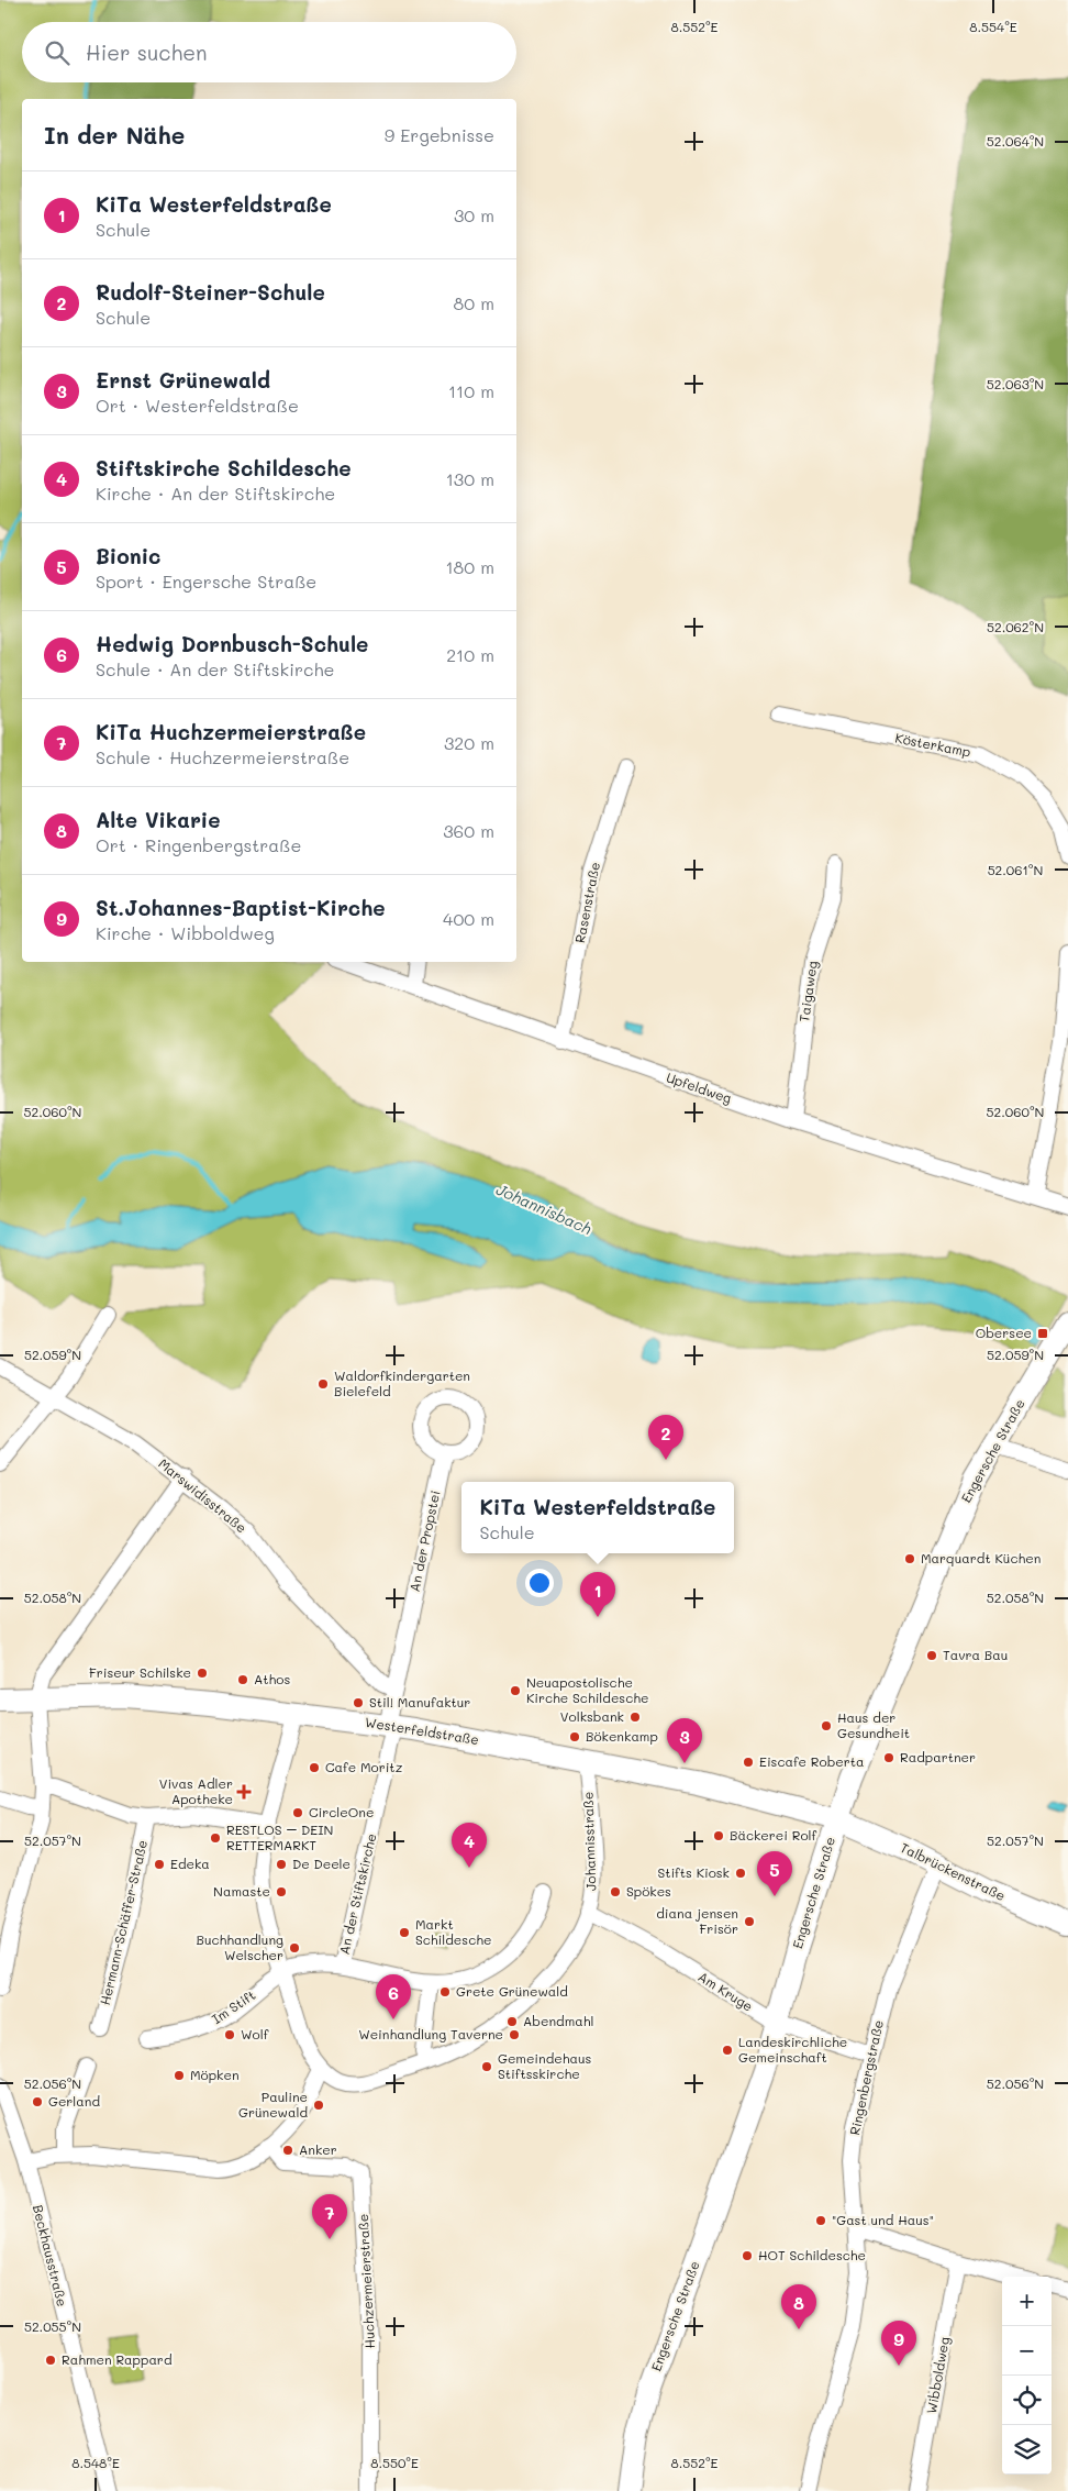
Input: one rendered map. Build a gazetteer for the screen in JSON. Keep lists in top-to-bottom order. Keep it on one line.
{"streets":{"main road":["Engersche Straße","Westerfeldstraße","Talbrückenstraße"],"street":["Kösterkamp","Rasenstraße","Taigaweg","Upfeldweg","Marswidisstraße","An der Propstei","Johannisstraße","An der Stiftskirche","Hermann-Schäffer-Straße","Am Kruge","Im Stift","Ringenbergstraße","Beckhausstraße","Huchzermeierstraße","Wibboldweg"]},"crossings":[["Rasenstraße","Upfeldweg"],["Taigaweg","Upfeldweg"],["Engersche Straße","Westerfeldstraße"],["Engersche Straße","Talbrückenstraße"],["Engersche Straße","Am Kruge"],["Marswidisstraße","An der Propstei"],["An der Propstei","Westerfeldstraße"],["An der Propstei","An der Stiftskirche"],["Westerfeldstraße","Johannisstraße"],["Westerfeldstraße","Talbrückenstraße"],["Westerfeldstraße","An der Stiftskirche"],["Johannisstraße","Am Kruge"],["Talbrückenstraße","Ringenbergstraße"],["An der Stiftskirche","Im Stift"],["Am Kruge","Ringenbergstraße"]],"water":["Johannisbach"],"places":{"transit":["Obersee"],"other":["Waldorfkindergarten Bielefeld","Marquardt Küchen","Tavra Bau","Friseur Schilske","Athos","Neuapostolische Kirche Schildesche","Stil! Manufaktur","Volksbank","Haus der Gesundheit","Bökenkamp","Radpartner","Eiscafe Roberta","Cafe Moritz","CircleOne","Bäckerei Rolf","RESTLOS – DEIN RETTERMARKT","Edeka","De Deele","Stifts Kiosk","Namaste","Spökes","diana jensen Frisör","Markt Schildesche","Buchhandlung Welscher","Grete Grünewald","Abendmahl","Wolf","Weinhandlung Taverne","Landeskirchliche Gemeinschaft","Gemeindehaus Stiftsskirche","Möpken","Gerland","Pauline Grünewald","Anker","\"Gast und Haus\"","HOT Schildesche","Rahmen Rappard"],"health":["Vivas Adler Apotheke"]},"page":{"search":"Hier suchen","heading":["In der Nähe","9 Ergebnisse"],"list":[{"mark":"1","name":"KiTa Westerfeldstraße","note":"Schule","value":"30 m"},{"mark":"2","name":"Rudolf-Steiner-Schule","note":"Schule","value":"80 m"},{"mark":"3","name":"Ernst Grünewald","note":"Ort · Westerfeldstraße","value":"110 m"},{"mark":"4","name":"Stiftskirche Schildesche","note":"Kirche · An der Stiftskirche","value":"130 m"},{"mark":"5","name":"Bionic","note":"Sport · Engersche Straße","value":"180 m"},{"mark":"6","name":"Hedwig Dornbusch-Schule","note":"Schule · An der Stiftskirche","value":"210 m"},{"mark":"7","name":"KiTa Huchzermeierstraße","note":"Schule · Huchzermeierstraße","value":"320 m"},{"mark":"8","name":"Alte Vikarie","note":"Ort · Ringenbergstraße","value":"360 m"},{"mark":"9","name":"St.Johannes-Baptist-Kirche","note":"Kirche · Wibboldweg","value":"400 m"}],"pins":["2","1","3","4","5","6","7","8","9"],"popup":["KiTa Westerfeldstraße","Schule"],"map_buttons":["+","−"]},"coordinates":["8.552°E","8.554°E","52.064°N","52.063°N","52.062°N","52.061°N","52.060°N","52.059°N","52.058°N","52.057°N","52.056°N","52.055°N","8.548°E","8.550°E"]}
